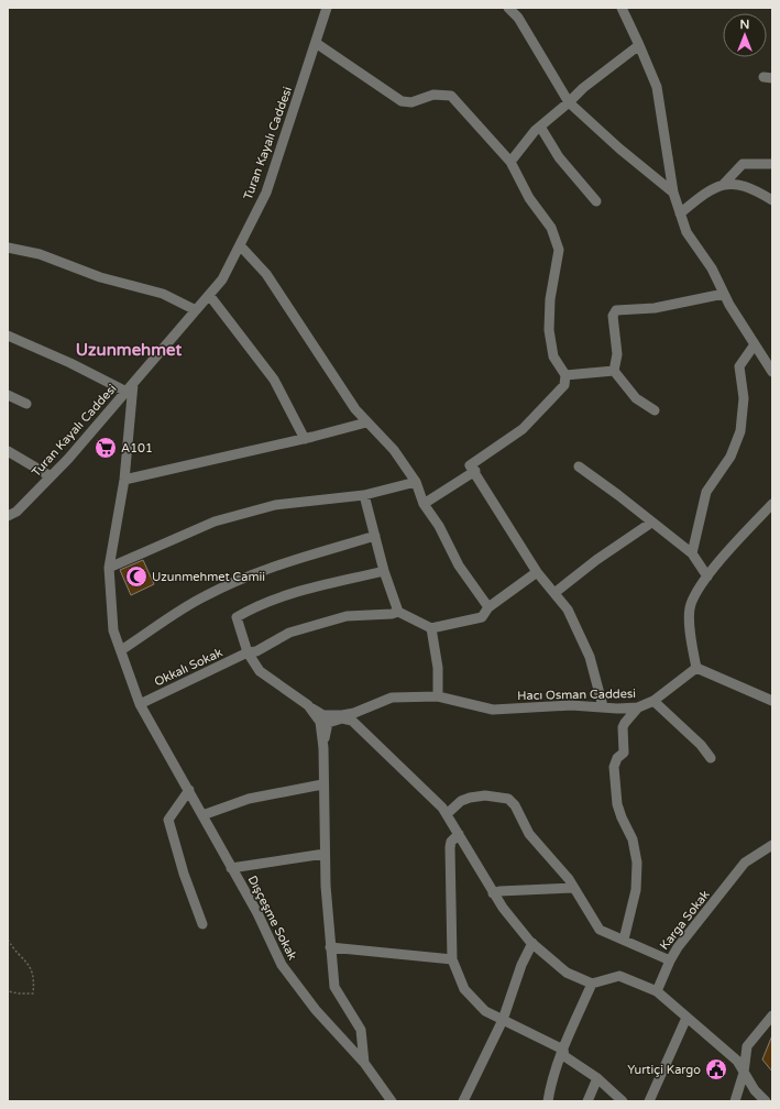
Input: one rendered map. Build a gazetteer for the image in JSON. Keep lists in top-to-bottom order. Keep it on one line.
{"streets":{"street":["Turan Kayalı Caddesi","Okkalı Sokak","Hacı Osman Caddesi","Dışçeşme Sokak","Karga Sokak"]},"crossings":[["Turan Kayalı Caddesi","Dışçeşme Sokak"],["Okkalı Sokak","Dışçeşme Sokak"]],"districts":["Uzunmehmet"],"places":{"supermarket":["A101"],"mosque":["Uzunmehmet Camii"],"public building":["Yurtiçi Kargo"]},"north":"top"}
